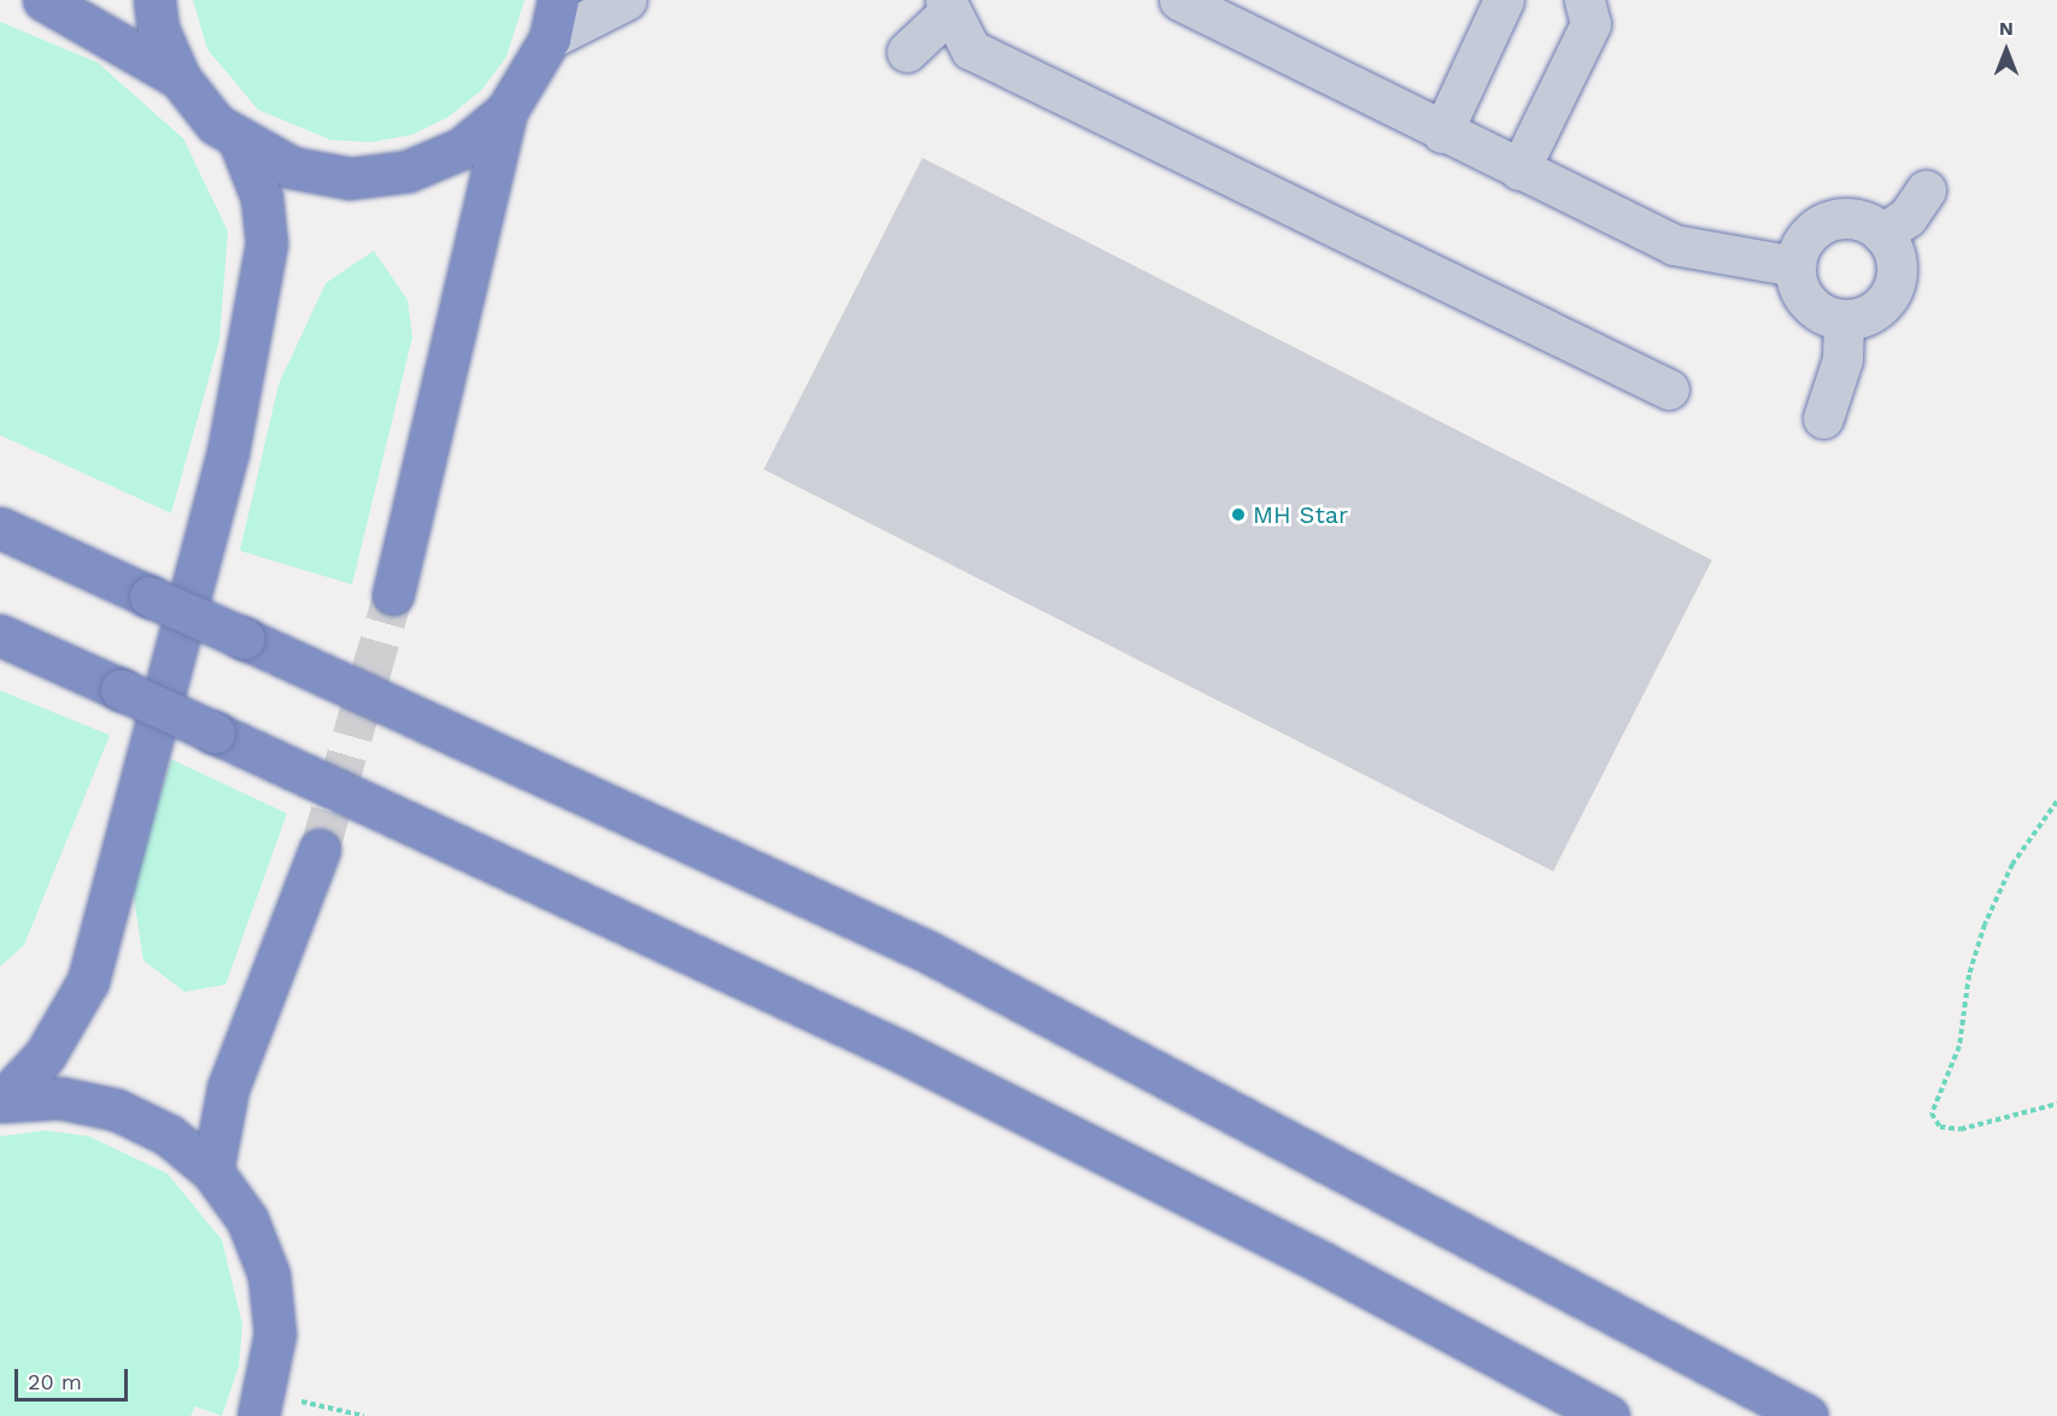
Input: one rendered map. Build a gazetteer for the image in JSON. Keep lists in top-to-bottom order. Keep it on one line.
{"places":["MH Star"],"scale_bar":"20 m","north":"top"}
